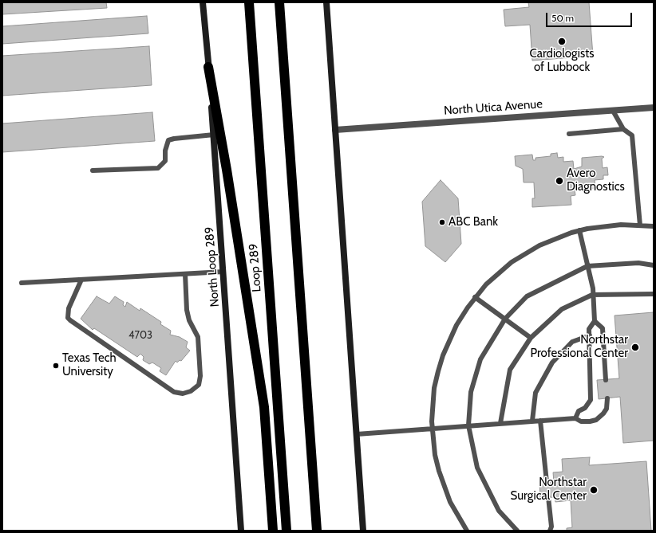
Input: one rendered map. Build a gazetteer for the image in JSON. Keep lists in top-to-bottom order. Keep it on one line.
{"streets":{"highway":["Loop 289"],"main road":["North Loop 289"],"street":["North Utica Avenue"]},"places":["Cardiologists of Lubbock","Avero Diagnostics","ABC Bank","Northstar Professional Center","Texas Tech University","Northstar Surgical Center"],"house_numbers":["4703"],"scale_bar":"50 m"}
